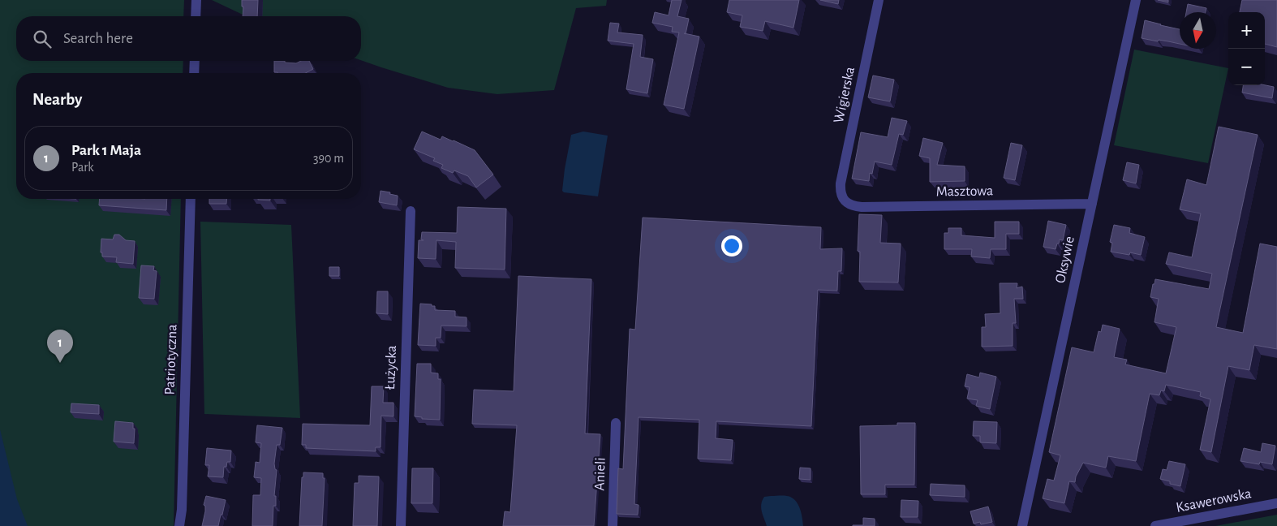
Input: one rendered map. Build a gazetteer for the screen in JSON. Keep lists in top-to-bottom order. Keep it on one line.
{"streets":{"street":["Wigierska","Masztowa","Oksywie","Patriotyczna","Łużycka","Anieli","Ksawerowska"]},"crossings":[["Wigierska","Masztowa"],["Masztowa","Oksywie"]],"north":"bottom","page":{"map_buttons":["+","−"],"search":"Search here","heading":"Nearby","list":[{"mark":"1","name":"Park 1 Maja","note":"Park","value":"390 m"}],"pins":"1"}}
